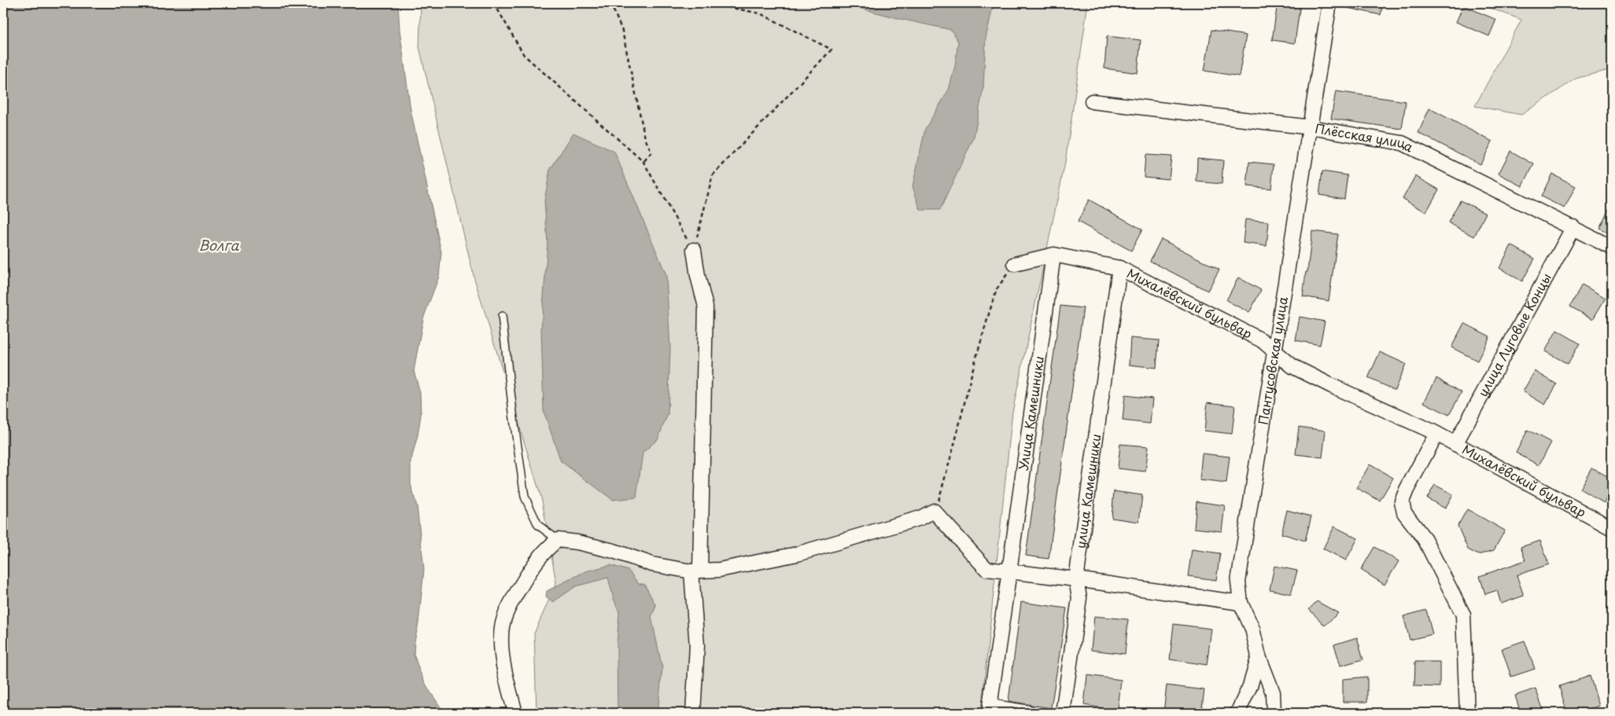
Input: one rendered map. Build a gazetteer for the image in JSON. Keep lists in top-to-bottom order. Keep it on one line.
{"streets":{"street":["Плёсская улица","Михалёвский бульвар","улица Луговые Концы","Пантусовская улица","Улица Камешники","улица Камешники"]},"crossings":[["Плёсская улица","улица Луговые Концы"],["Плёсская улица","Пантусовская улица"],["Михалёвский бульвар","улица Луговые Концы"],["Михалёвский бульвар","Пантусовская улица"],["Михалёвский бульвар","Улица Камешники"],["Михалёвский бульвар","улица Камешники"]],"water":["Волга"]}
